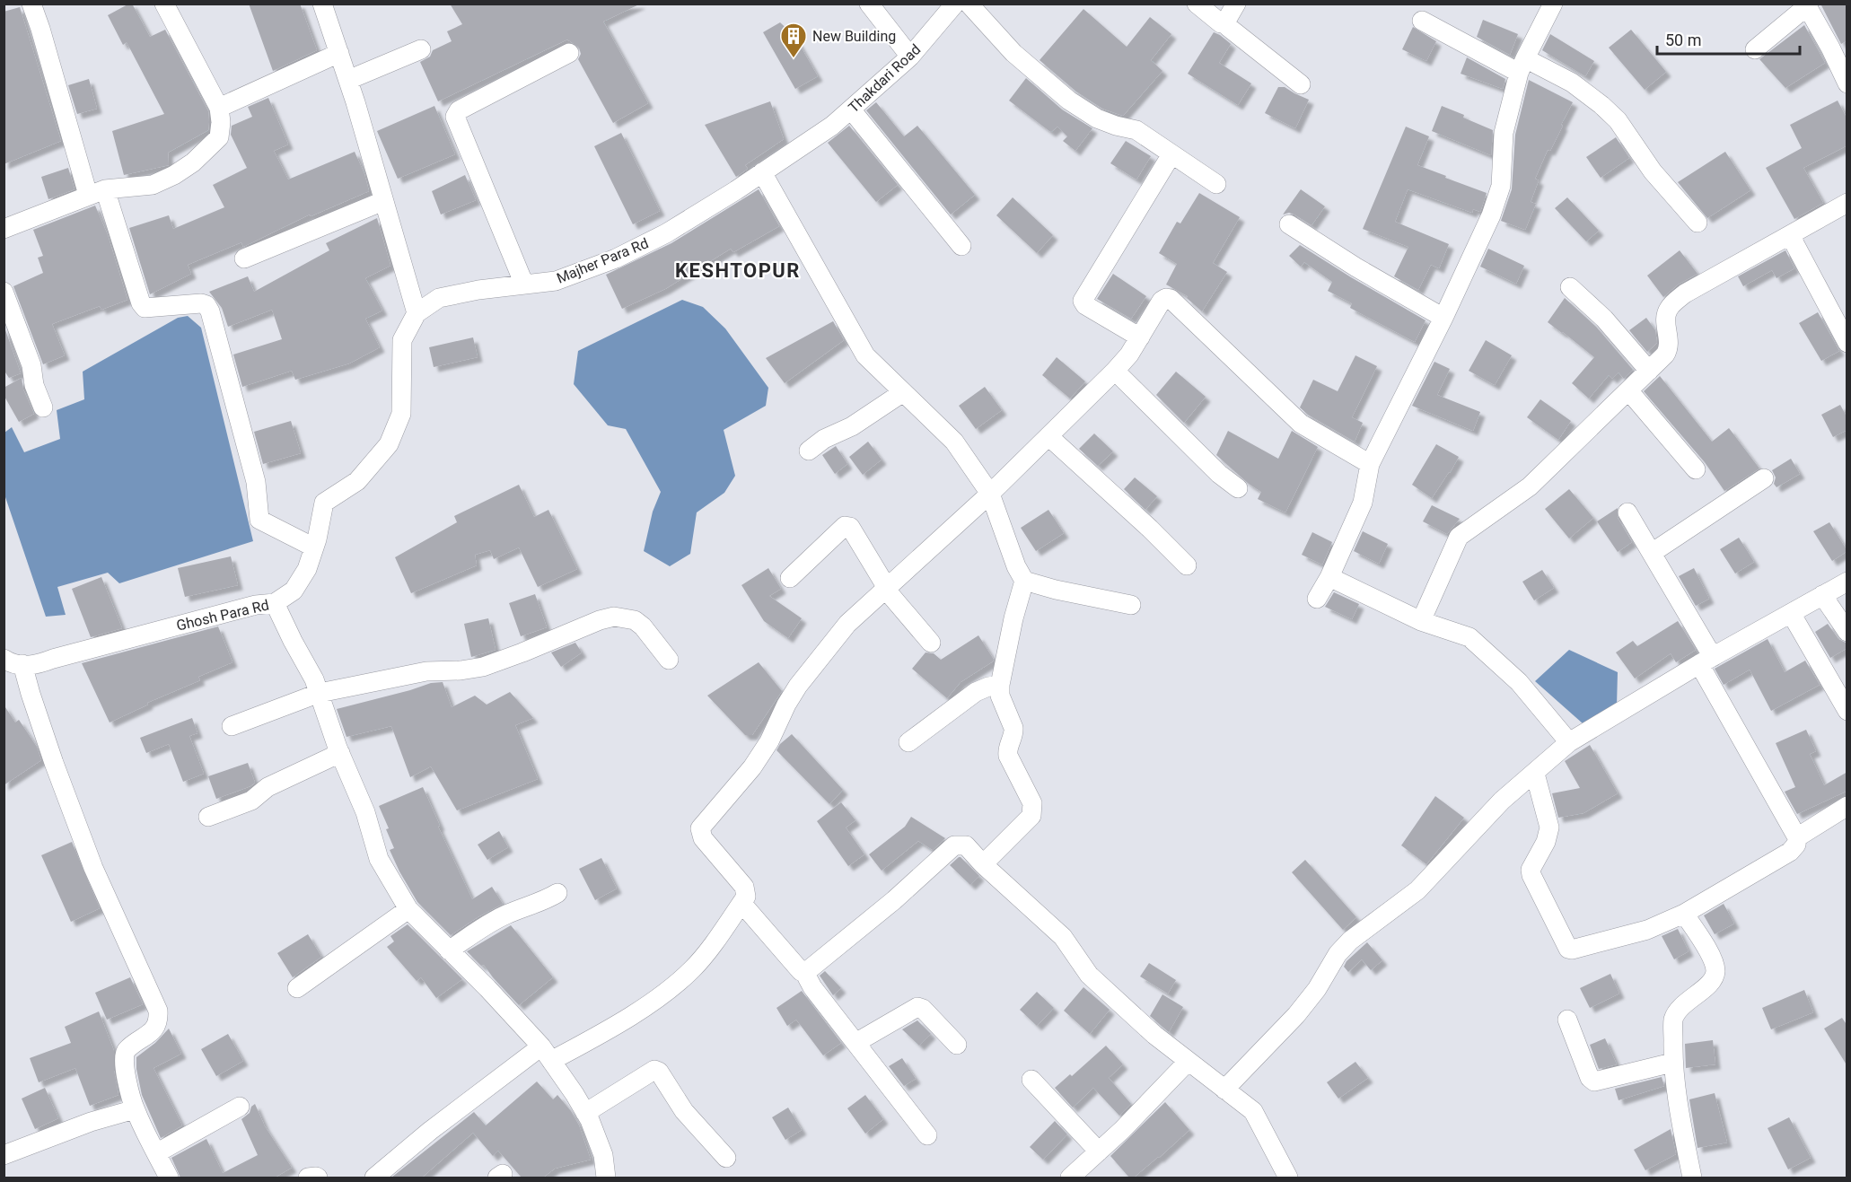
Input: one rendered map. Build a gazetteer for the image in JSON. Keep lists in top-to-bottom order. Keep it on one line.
{"streets":{"street":["Thakdari Road","Majher Para Rd","Ghosh Para Rd"]},"crossings":[["Thakdari Road","Majher Para Rd"],["Majher Para Rd","Ghosh Para Rd"]],"districts":["KESHTOPUR"],"places":{"building":["New Building"]},"scale_bar":"50 m"}
